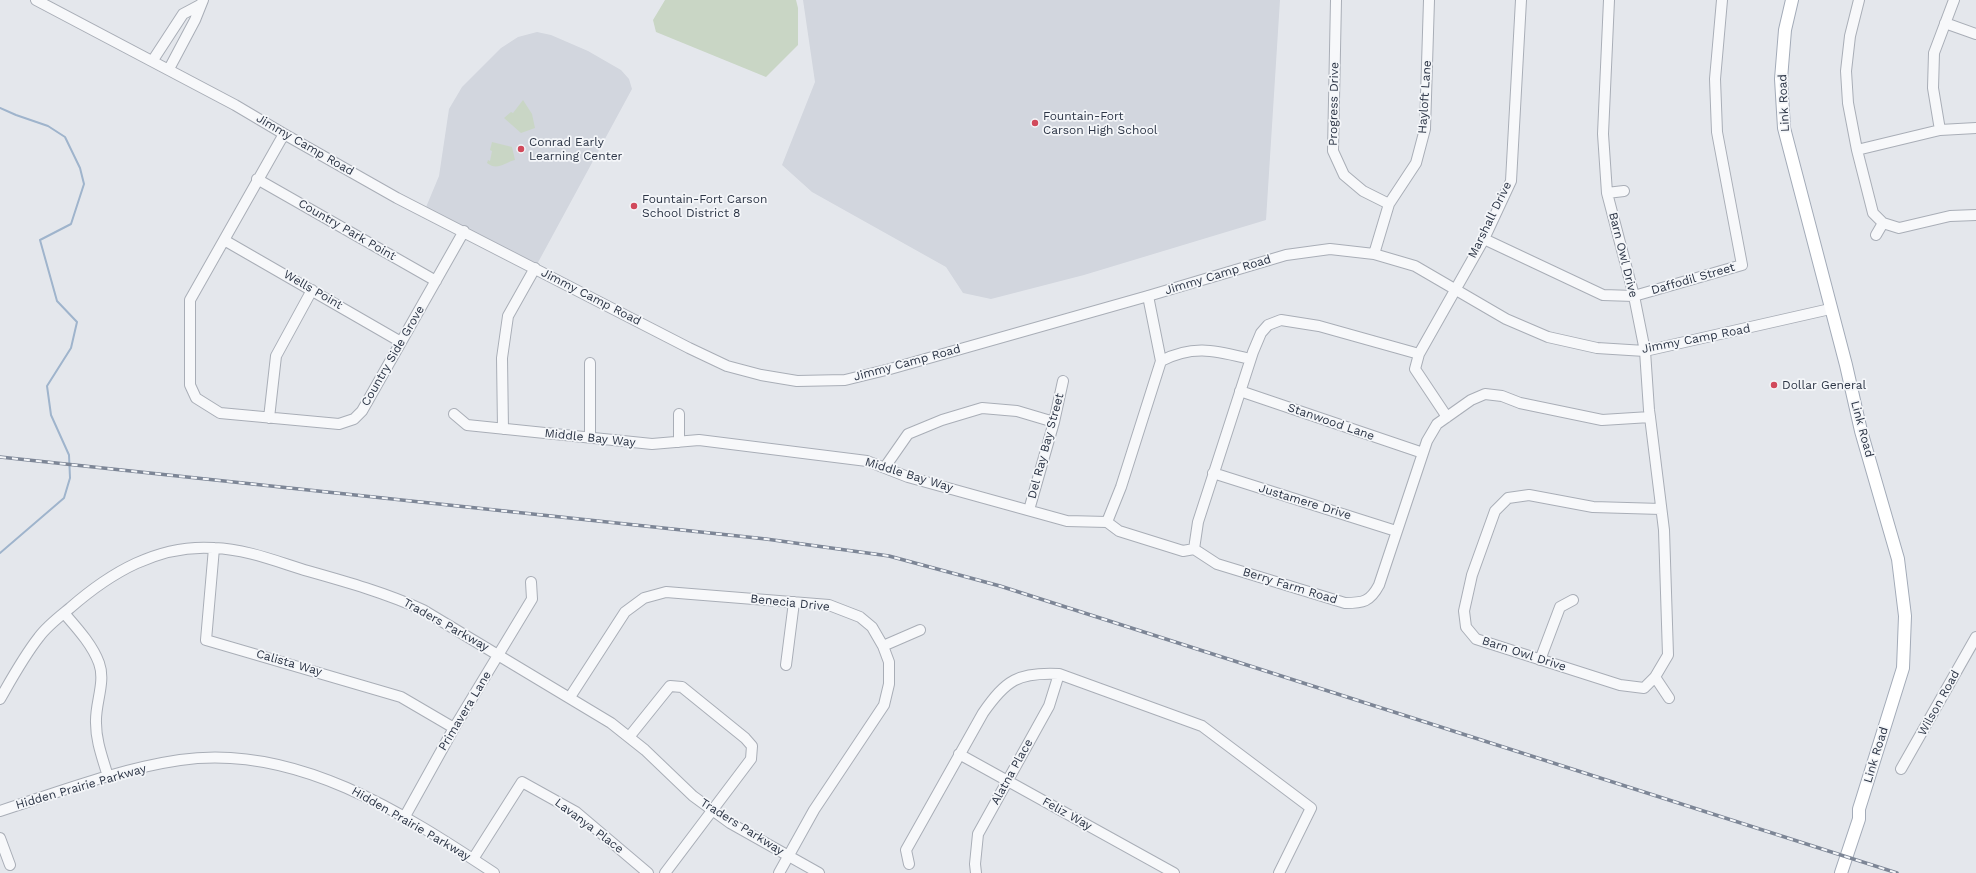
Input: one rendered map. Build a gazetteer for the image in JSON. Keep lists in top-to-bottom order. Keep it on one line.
{"streets":{"main road":["Link Road"],"street":["Hayloft Lane","Progress Drive","Jimmy Camp Road","Marshall Drive","Country Park Point","Barn Owl Drive","Daffodil Street","Wells Point","Country Side Grove","Stanwood Lane","Middle Bay Way","Del Ray Bay Street","Justamere Drive","Berry Farm Road","Benecia Drive","Traders Parkway","Calista Way","Wilson Road","Primavera Lane","Alatna Place","Hidden Prairie Parkway","Feliz Way","Lavanya Place"]},"crossings":[["Hayloft Lane","Progress Drive"],["Hayloft Lane","Jimmy Camp Road"],["Link Road","Jimmy Camp Road"],["Jimmy Camp Road","Marshall Drive"],["Jimmy Camp Road","Barn Owl Drive"],["Jimmy Camp Road","Country Side Grove"],["Marshall Drive","Daffodil Street"],["Marshall Drive","Berry Farm Road"],["Country Park Point","Country Side Grove"],["Barn Owl Drive","Daffodil Street"],["Barn Owl Drive","Berry Farm Road"],["Wells Point","Country Side Grove"],["Stanwood Lane","Berry Farm Road"],["Middle Bay Way","Del Ray Bay Street"],["Justamere Drive","Berry Farm Road"],["Benecia Drive","Traders Parkway"],["Traders Parkway","Calista Way"],["Traders Parkway","Primavera Lane"],["Calista Way","Primavera Lane"],["Primavera Lane","Hidden Prairie Parkway"],["Alatna Place","Feliz Way"],["Hidden Prairie Parkway","Lavanya Place"]],"places":["Fountain-Fort Carson High School","Conrad Early Learning Center","Fountain-Fort Carson School District 8","Dollar General"]}
